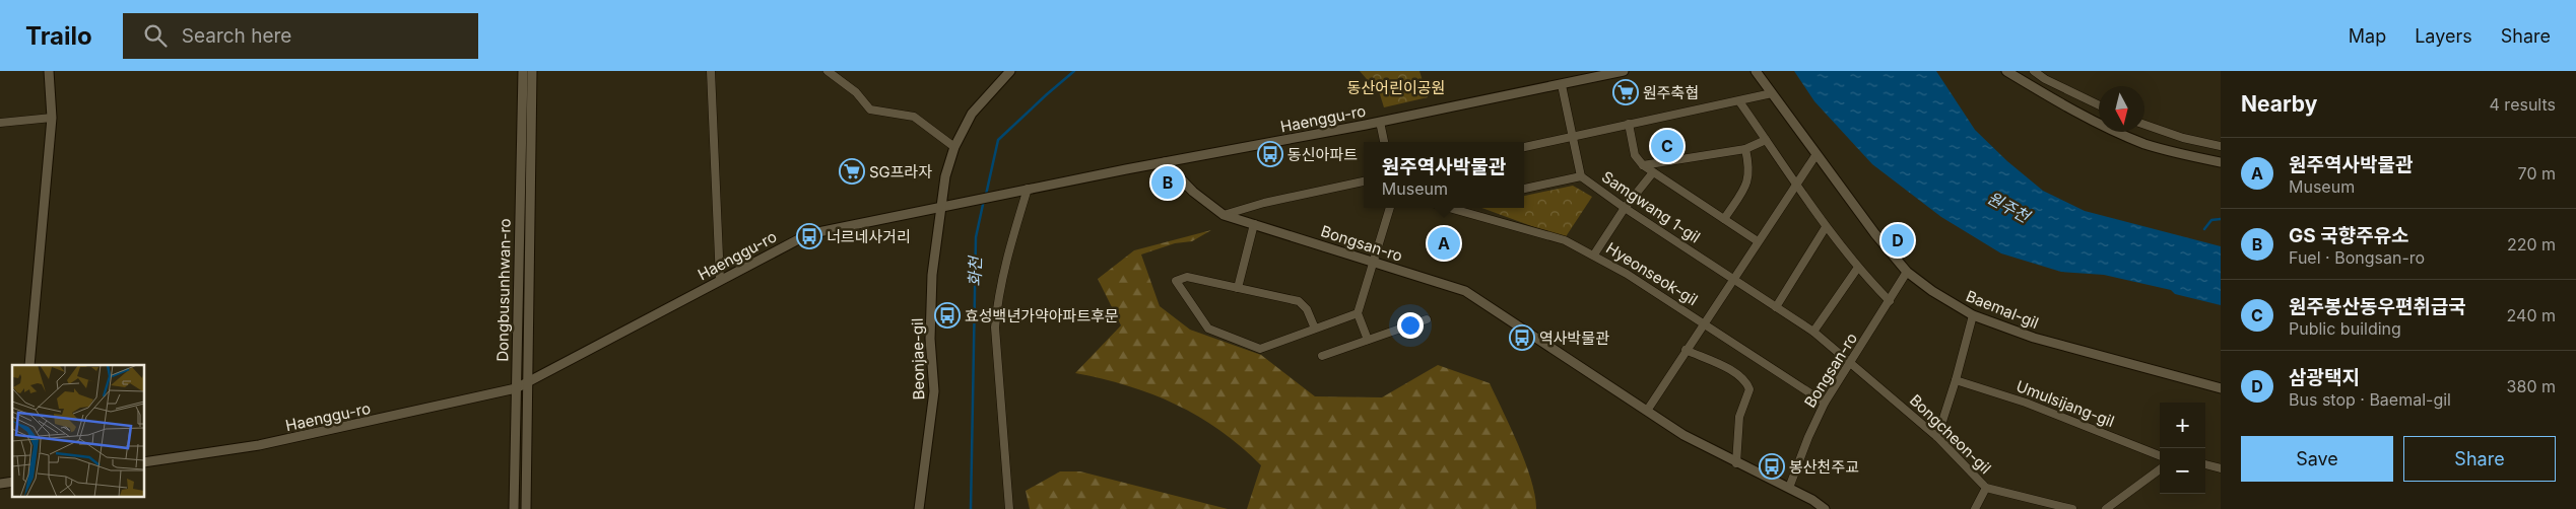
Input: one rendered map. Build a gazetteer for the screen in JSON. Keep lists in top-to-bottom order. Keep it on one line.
{"streets":{"street":["Haenggu-ro","Samgwang 1-gil","Bongsan-ro","Hyeonseok-gil","Dongbusunhwan-ro","Baemal-gil","Beonjae-gil","Umulsijang-gil","Bongcheon-gil"]},"crossings":[["Haenggu-ro","Samgwang 1-gil"],["Haenggu-ro","Bongsan-ro"],["Haenggu-ro","Dongbusunhwan-ro"],["Haenggu-ro","Beonjae-gil"],["Samgwang 1-gil","Bongsan-ro"],["Samgwang 1-gil","Bongcheon-gil"],["Bongsan-ro","Hyeonseok-gil"],["Bongsan-ro","Baemal-gil"],["Bongsan-ro","Bongcheon-gil"]],"water":["원주천","화천"],"parks":["동산어린이공원"],"places":{"supermarket":["원주축협","SG프라자"],"bus stop":["동신아파트","너르네사거리","효성백년가약아파트후문","역사박물관","봉산천주교"]},"north":"bottom","page":{"header":"Trailo","search":"Search here","nav":["Map","Layers","Share"],"heading":["Nearby","4 results"],"pins":["C","B","D","A"],"list":[{"mark":"A","name":"원주역사박물관","note":"Museum","value":"70 m"},{"mark":"B","name":"GS 국향주유소","note":"Fuel · Bongsan-ro","value":"220 m"},{"mark":"C","name":"원주봉산동우편취급국","note":"Public building","value":"240 m"},{"mark":"D","name":"삼광택지","note":"Bus stop · Baemal-gil","value":"380 m"}],"popup":["원주역사박물관","Museum"],"map_buttons":["+","−"],"buttons":["Save","Share"]}}
